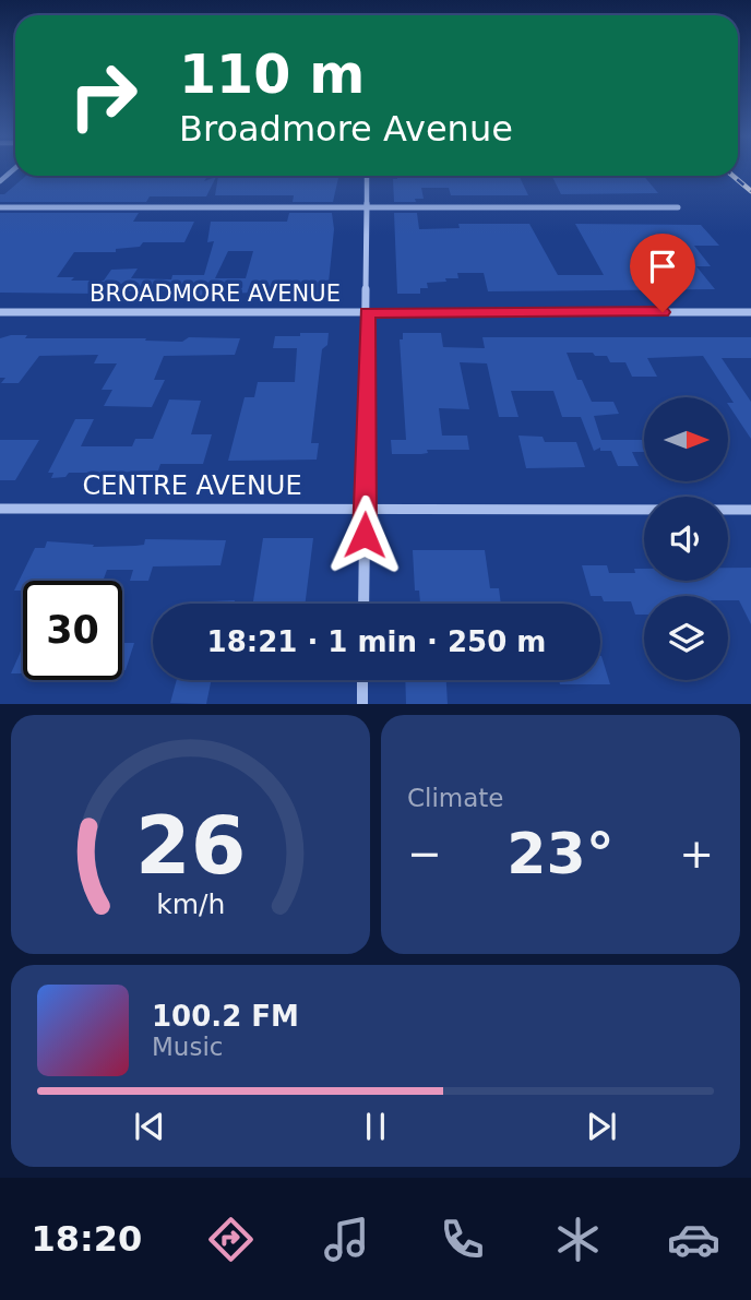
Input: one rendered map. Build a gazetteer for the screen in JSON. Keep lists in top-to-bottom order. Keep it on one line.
{"streets":{"street":["BROADMORE AVENUE","CENTRE AVENUE"]},"north":"right","page":{"turn":["110 m","Broadmore Avenue"],"limit":"30","trip":"18:21 · 1 min · 250 m","tile":"Climate","heat":["−","23°","+"],"song":["100.2 FM","Music"],"tabs":"18:20","gauge":["26","km/h"]}}
